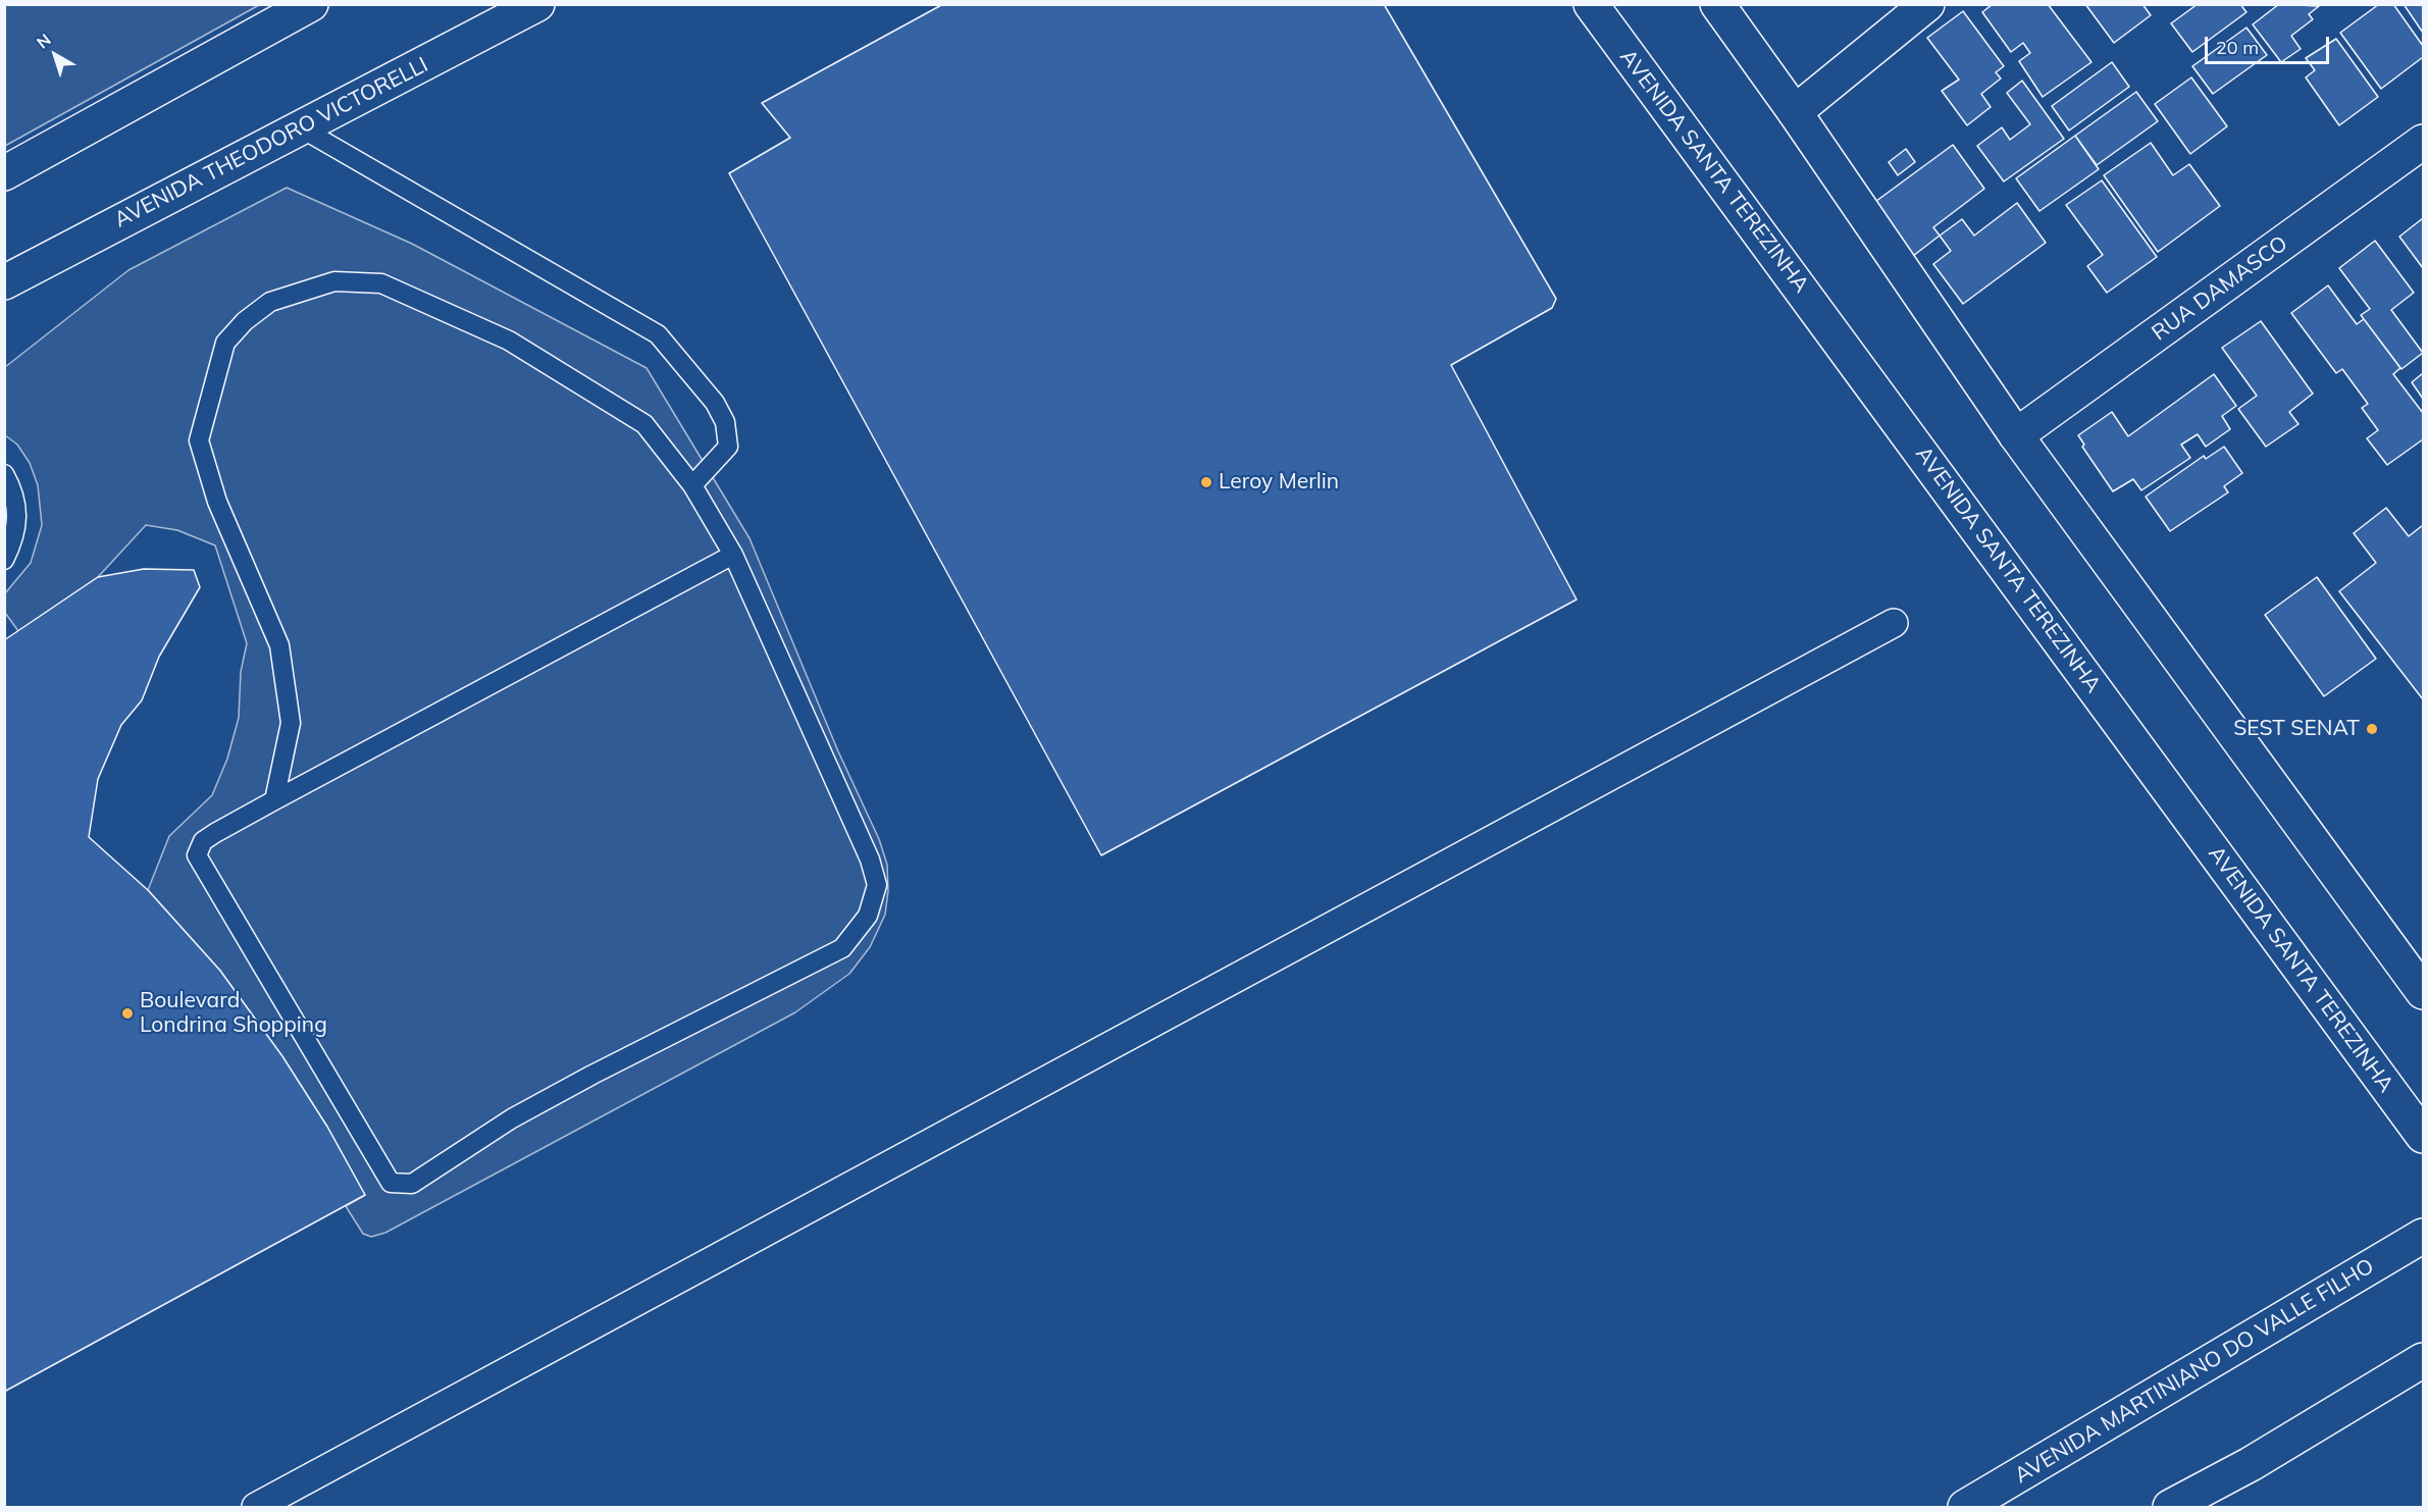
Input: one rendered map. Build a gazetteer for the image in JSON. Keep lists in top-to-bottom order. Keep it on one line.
{"streets":{"street":["AVENIDA THEODORO VICTORELLI","AVENIDA SANTA TEREZINHA","RUA DAMASCO","AVENIDA MARTINIANO DO VALLE FILHO"]},"places":["Leroy Merlin","SEST SENAT","Boulevard Londrina Shopping"],"scale_bar":"20 m","north":"top left"}
